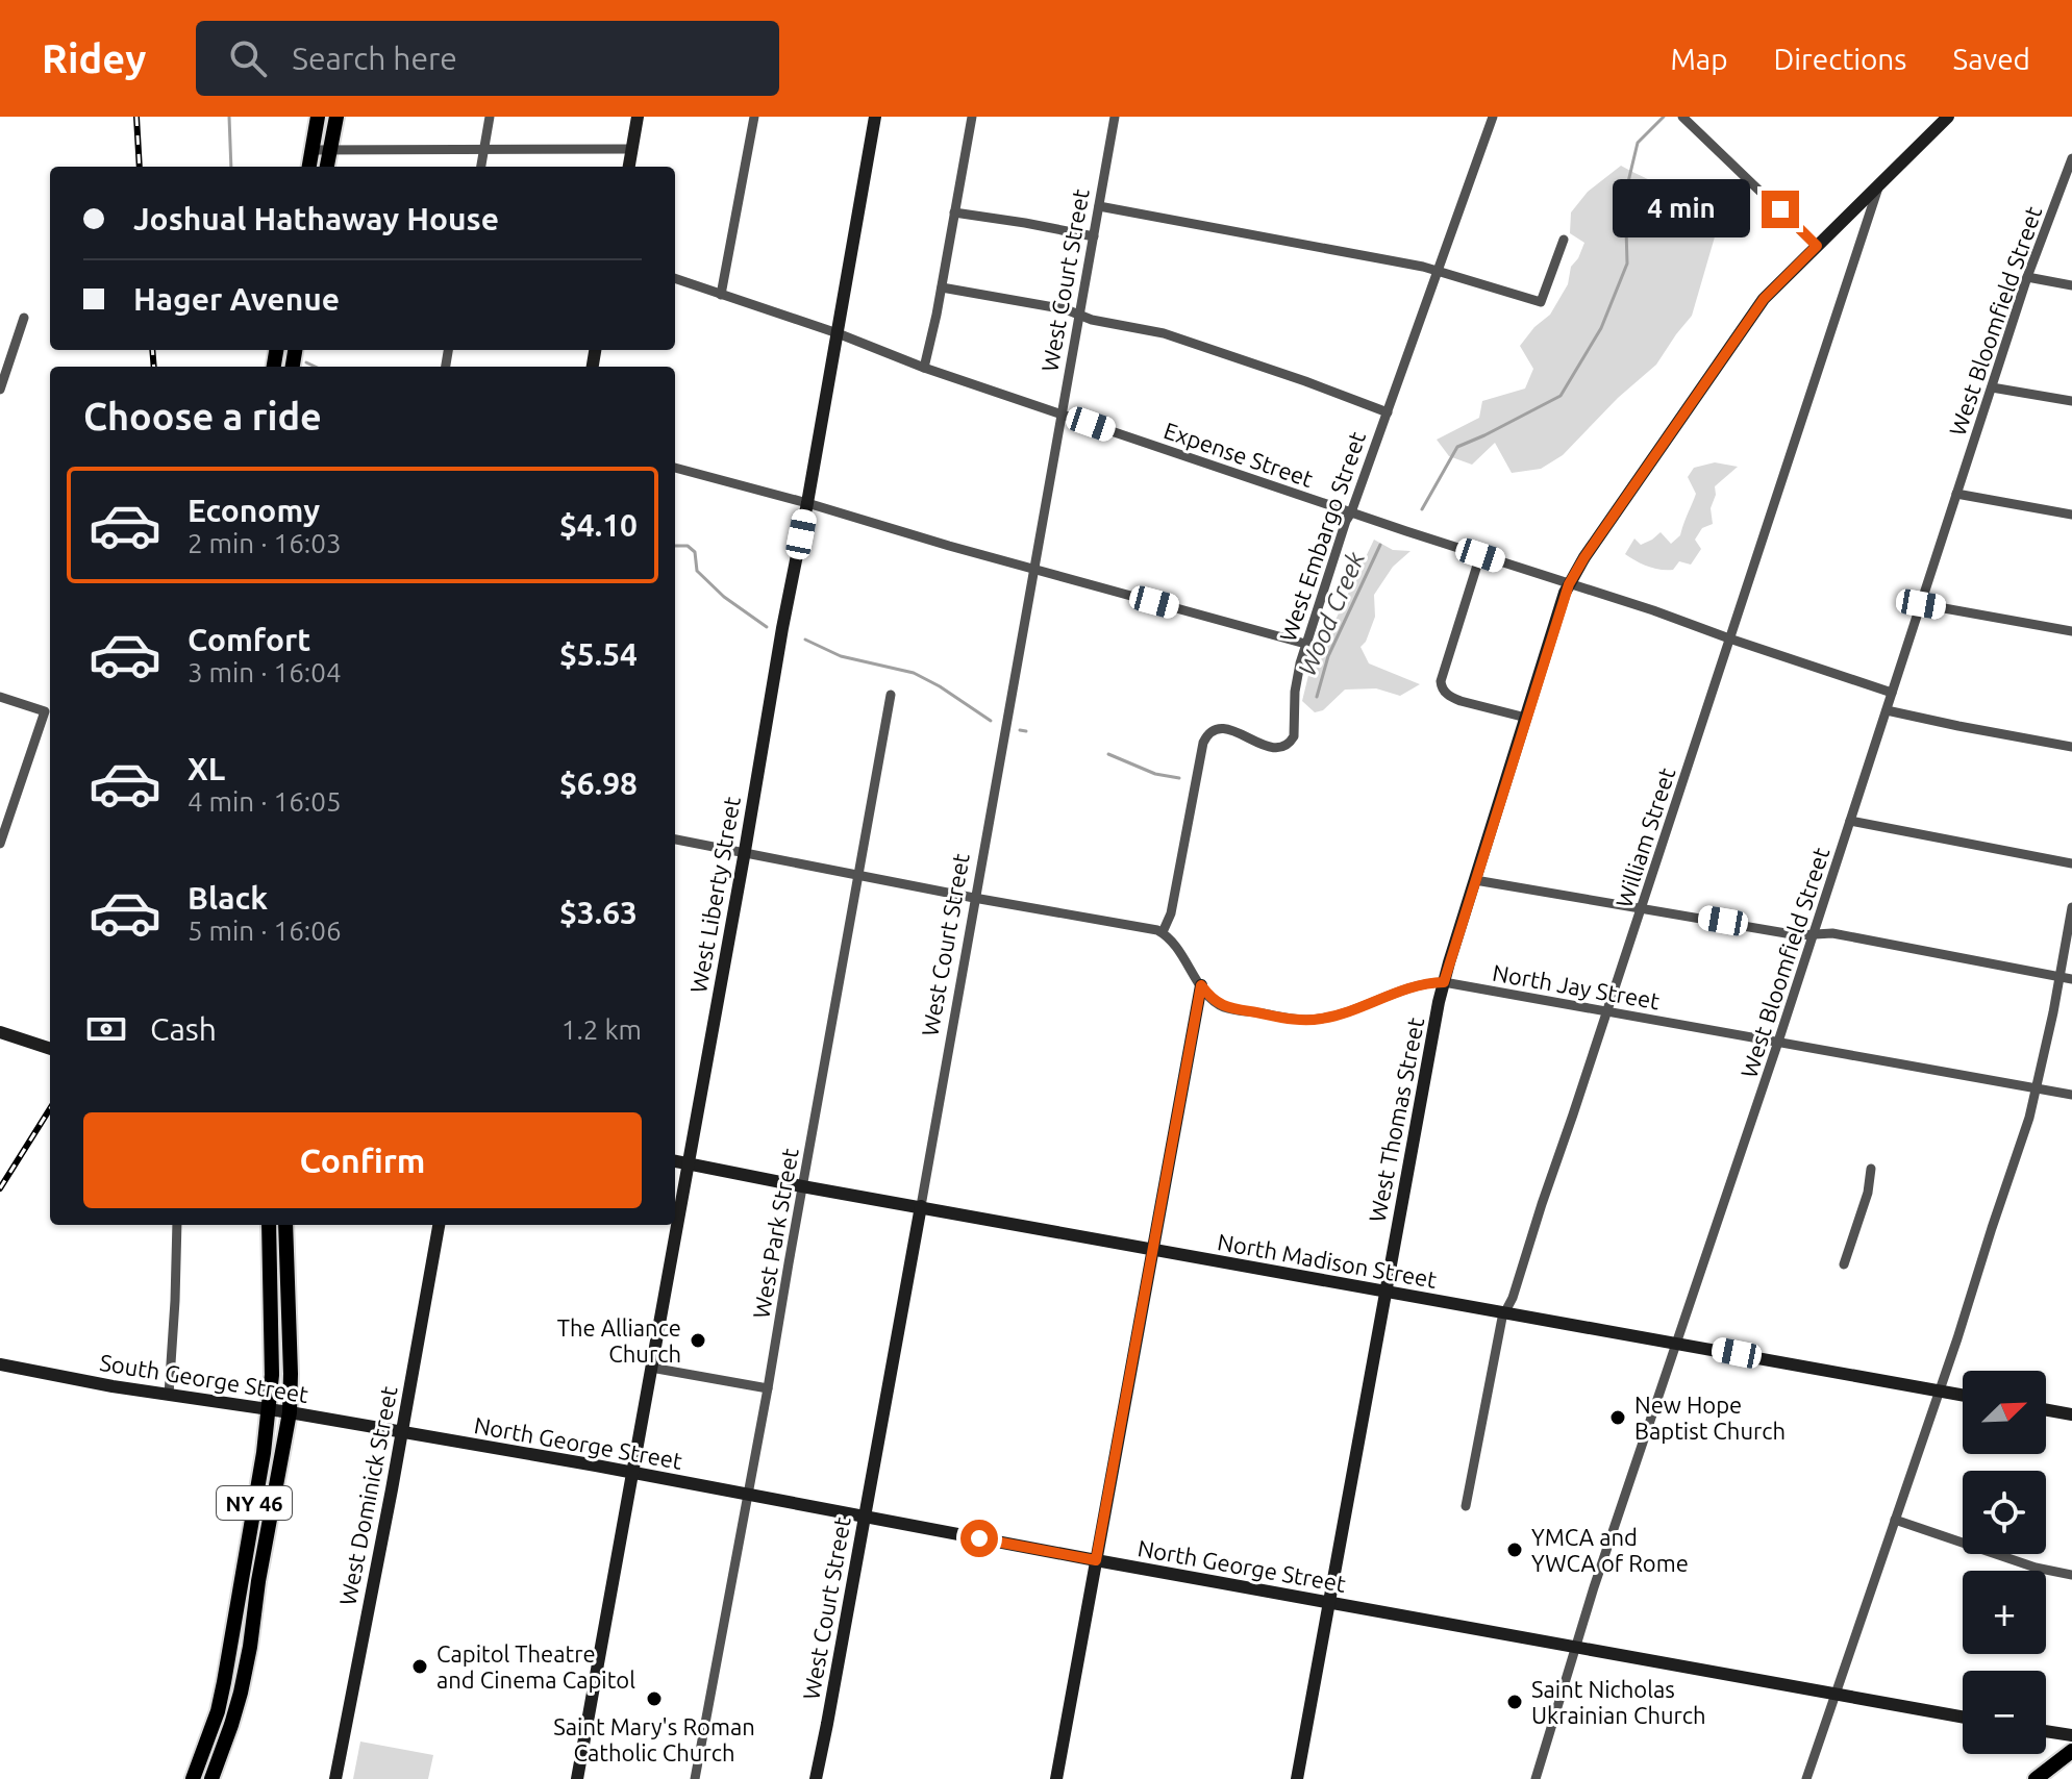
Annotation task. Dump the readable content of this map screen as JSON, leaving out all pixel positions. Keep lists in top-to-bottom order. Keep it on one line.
{"streets":{"main road":["NY 46"],"street":["West Court Street","West Bloomfield Street","Expense Street","West Embargo Street","William Street","West Liberty Street","North Jay Street","West Thomas Street","West Park Street","North Madison Street","South George Street","North George Street","West Dominick Street"]},"crossings":[["West Court Street","Expense Street"],["West Court Street","North Madison Street"],["West Court Street","North George Street"],["West Bloomfield Street","Expense Street"],["West Bloomfield Street","North Jay Street"],["West Bloomfield Street","North Madison Street"],["West Bloomfield Street","North George Street"],["Expense Street","West Embargo Street"],["Expense Street","William Street"],["Expense Street","West Liberty Street"],["Expense Street","West Thomas Street"],["West Embargo Street","North Jay Street"],["William Street","North Jay Street"],["William Street","West Thomas Street"],["William Street","North Madison Street"],["West Liberty Street","North Madison Street"],["West Liberty Street","North George Street"],["North Jay Street","West Thomas Street"],["West Thomas Street","North Madison Street"],["West Thomas Street","North George Street"],["West Park Street","North Madison Street"],["West Park Street","North George Street"],["South George Street","North George Street"],["South George Street","West Dominick Street"],["South George Street","NY 46"],["North George Street","West Dominick Street"]],"water":["Wood Creek"],"places":["The Alliance Church","New Hope Baptist Church","YMCA and YWCA of Rome","Capitol Theatre and Cinema Capitol","Saint Mary's Roman Catholic Church","Saint Nicholas Ukrainian Church"],"north":"top right","page":{"header":"Ridey","search":"Search here","nav":["Map","Directions","Saved"],"banner":["Joshual Hathaway House","Hager Avenue"],"bubble":"4 min","heading":"Choose a ride","list":[{"name":"Economy","note":"2 min · 16:03","value":"$4.10"},{"name":"Comfort","note":"3 min · 16:04","value":"$5.54"},{"name":"XL","note":"4 min · 16:05","value":"$6.98"},{"name":"Black","note":"5 min · 16:06","value":"$3.63"}],"pay":["Cash","1.2 km"],"buttons":"Confirm","map_buttons":["+","−"]}}
